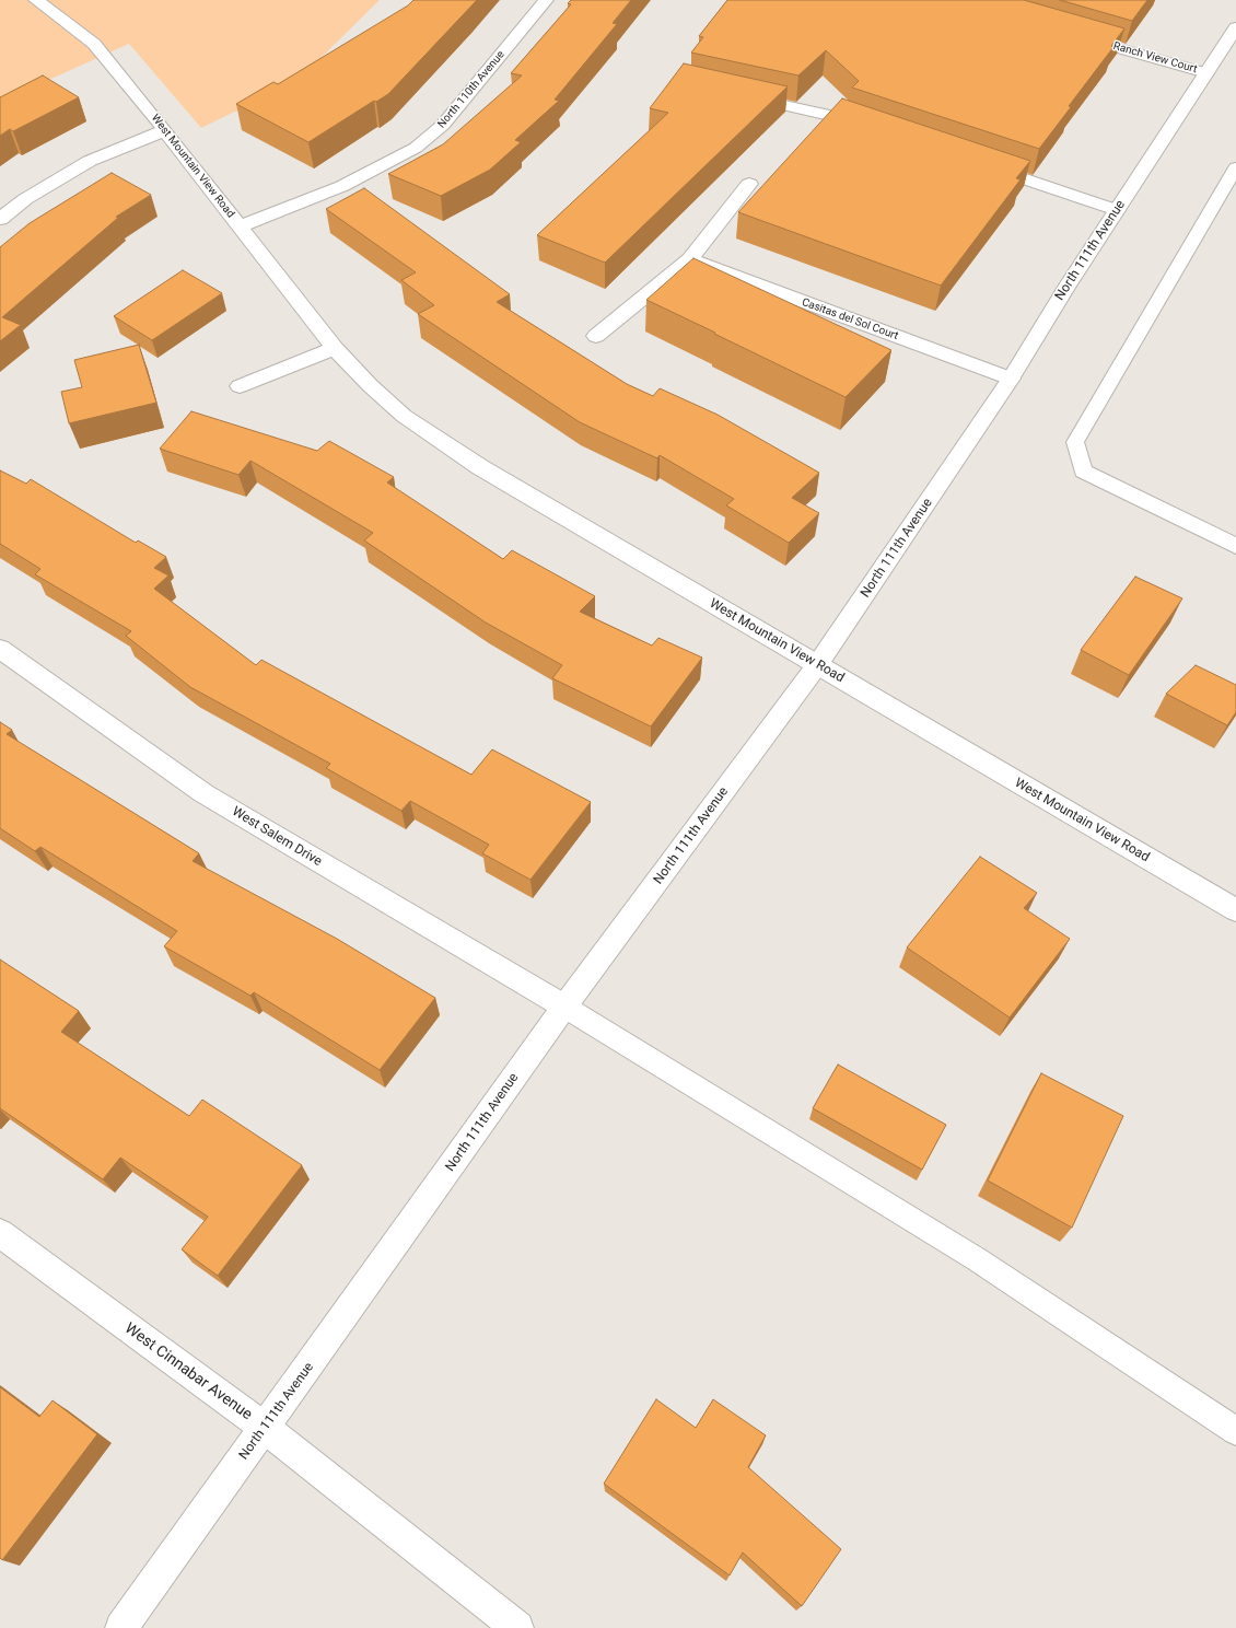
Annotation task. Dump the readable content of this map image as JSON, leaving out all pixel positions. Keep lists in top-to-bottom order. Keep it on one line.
{"streets":{"street":["Ranch View Court","North 110th Avenue","West Mountain View Road","North 111th Avenue","Casitas del Sol Court","West Salem Drive","West Cinnabar Avenue"]},"crossings":[["Ranch View Court","North 111th Avenue"],["North 110th Avenue","West Mountain View Road"],["West Mountain View Road","North 111th Avenue"],["North 111th Avenue","Casitas del Sol Court"],["North 111th Avenue","West Salem Drive"],["North 111th Avenue","West Cinnabar Avenue"]]}
